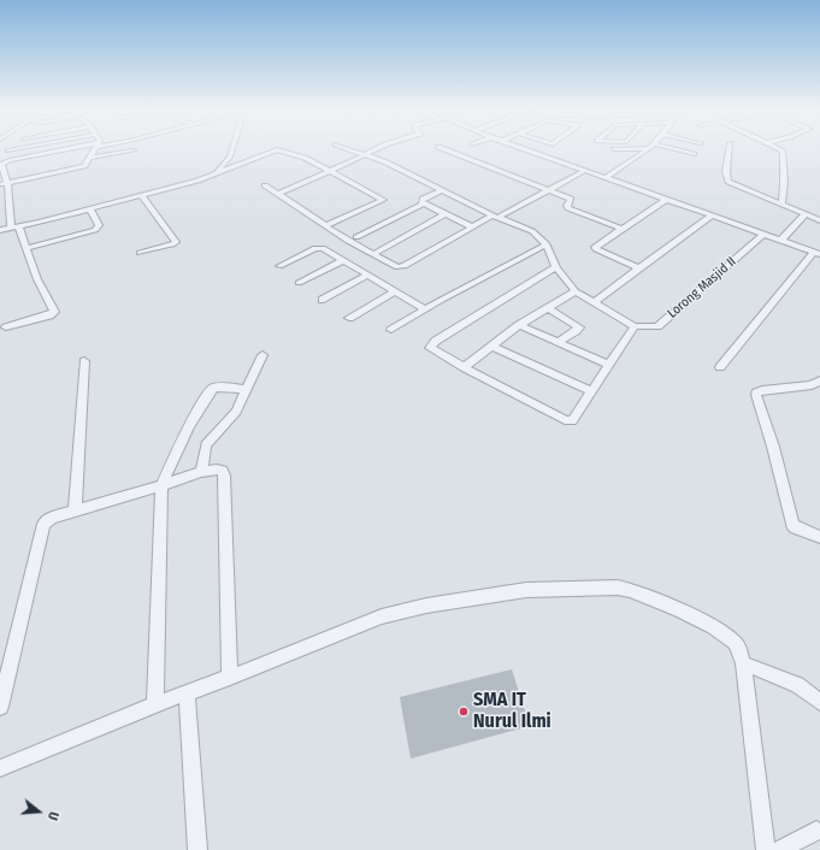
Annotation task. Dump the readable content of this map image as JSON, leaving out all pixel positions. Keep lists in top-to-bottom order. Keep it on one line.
{"streets":{"street":["Lorong Masjid II"]},"places":["SMA IT Nurul Ilmi"],"north":"right"}
